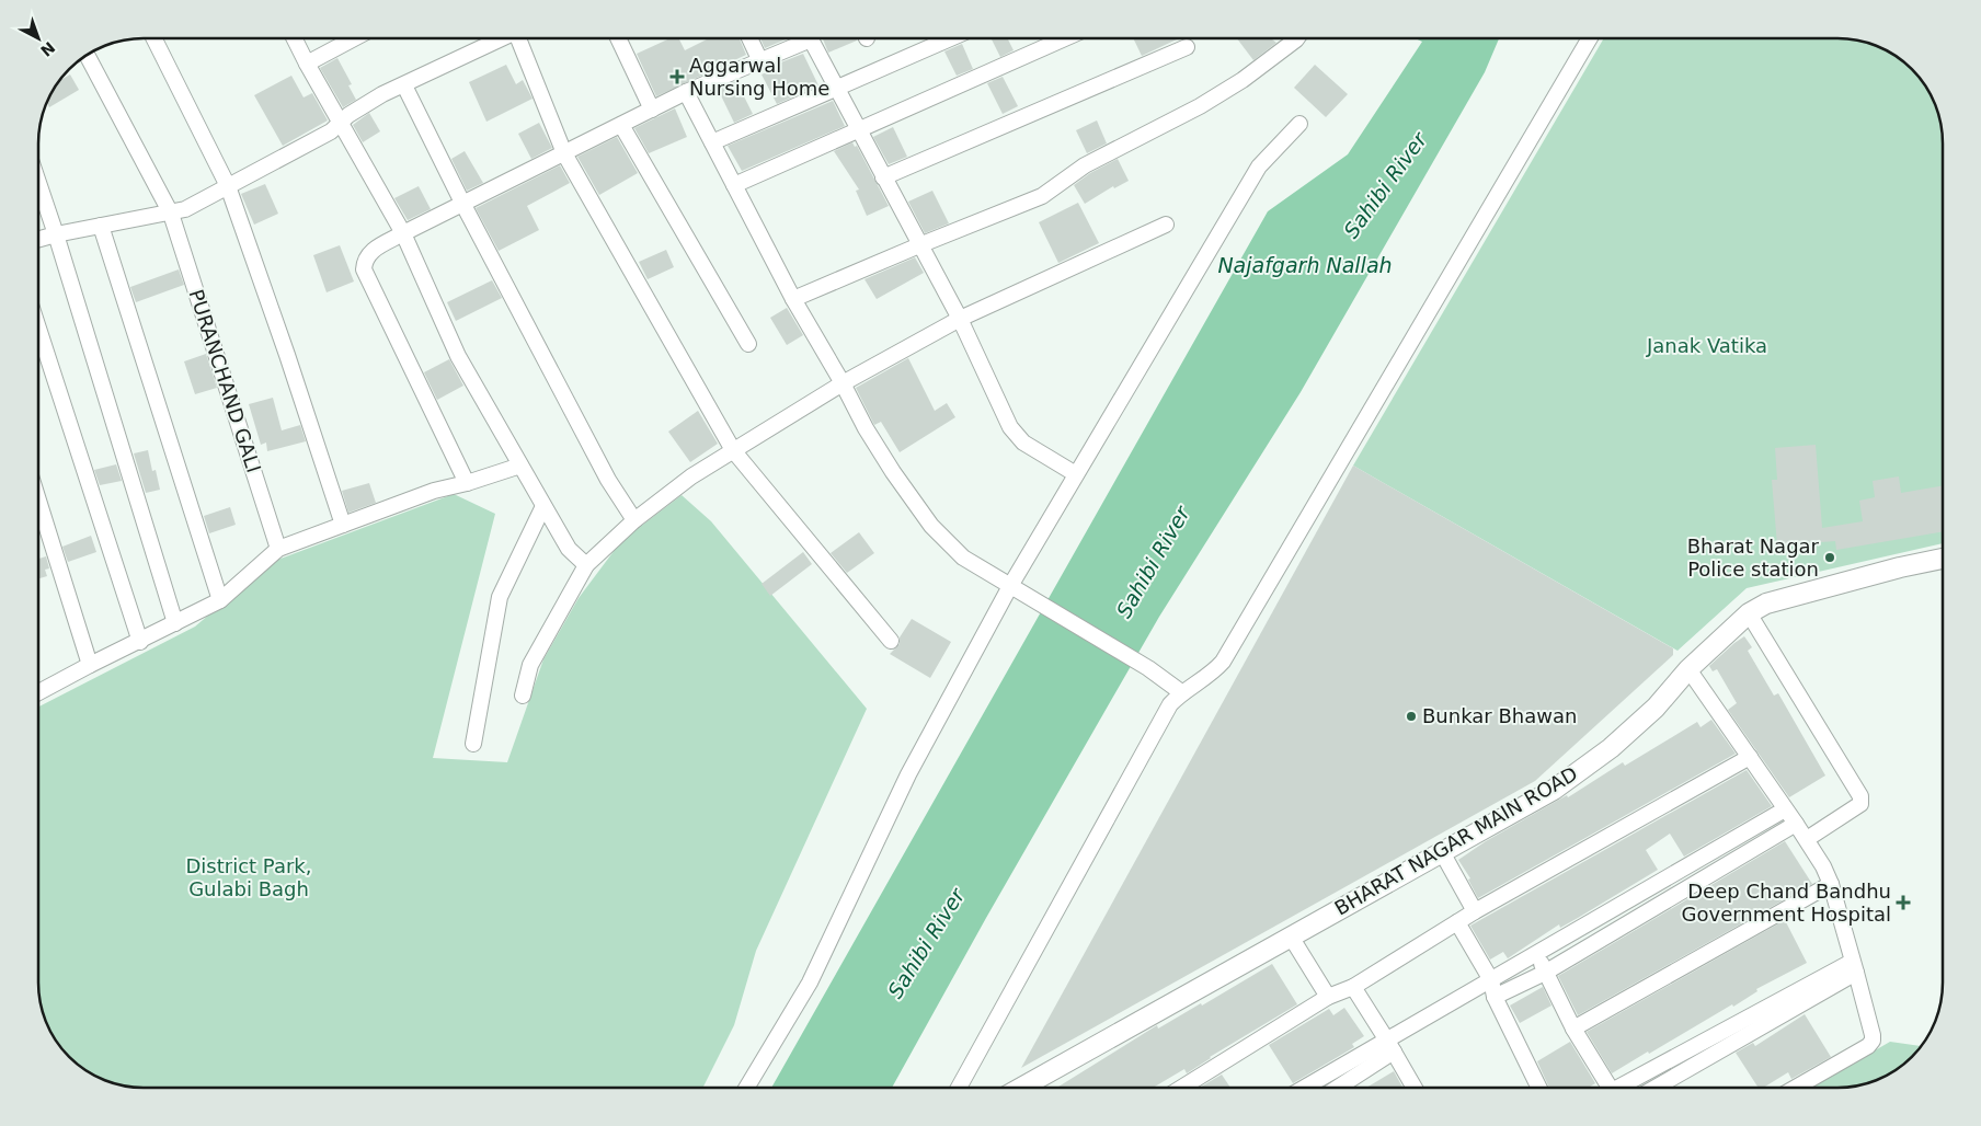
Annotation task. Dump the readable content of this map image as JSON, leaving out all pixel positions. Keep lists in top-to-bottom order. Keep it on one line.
{"streets":{"street":["PURANCHAND GALI","BHARAT NAGAR MAIN ROAD"]},"water":["Sahibi River","Najafgarh Nallah"],"parks":["Janak Vatika","District Park, Gulabi Bagh"],"places":{"health":["Aggarwal Nursing Home","Deep Chand Bandhu Government Hospital"],"other":["Bharat Nagar Police station","Bunkar Bhawan"]},"north":"bottom right"}
